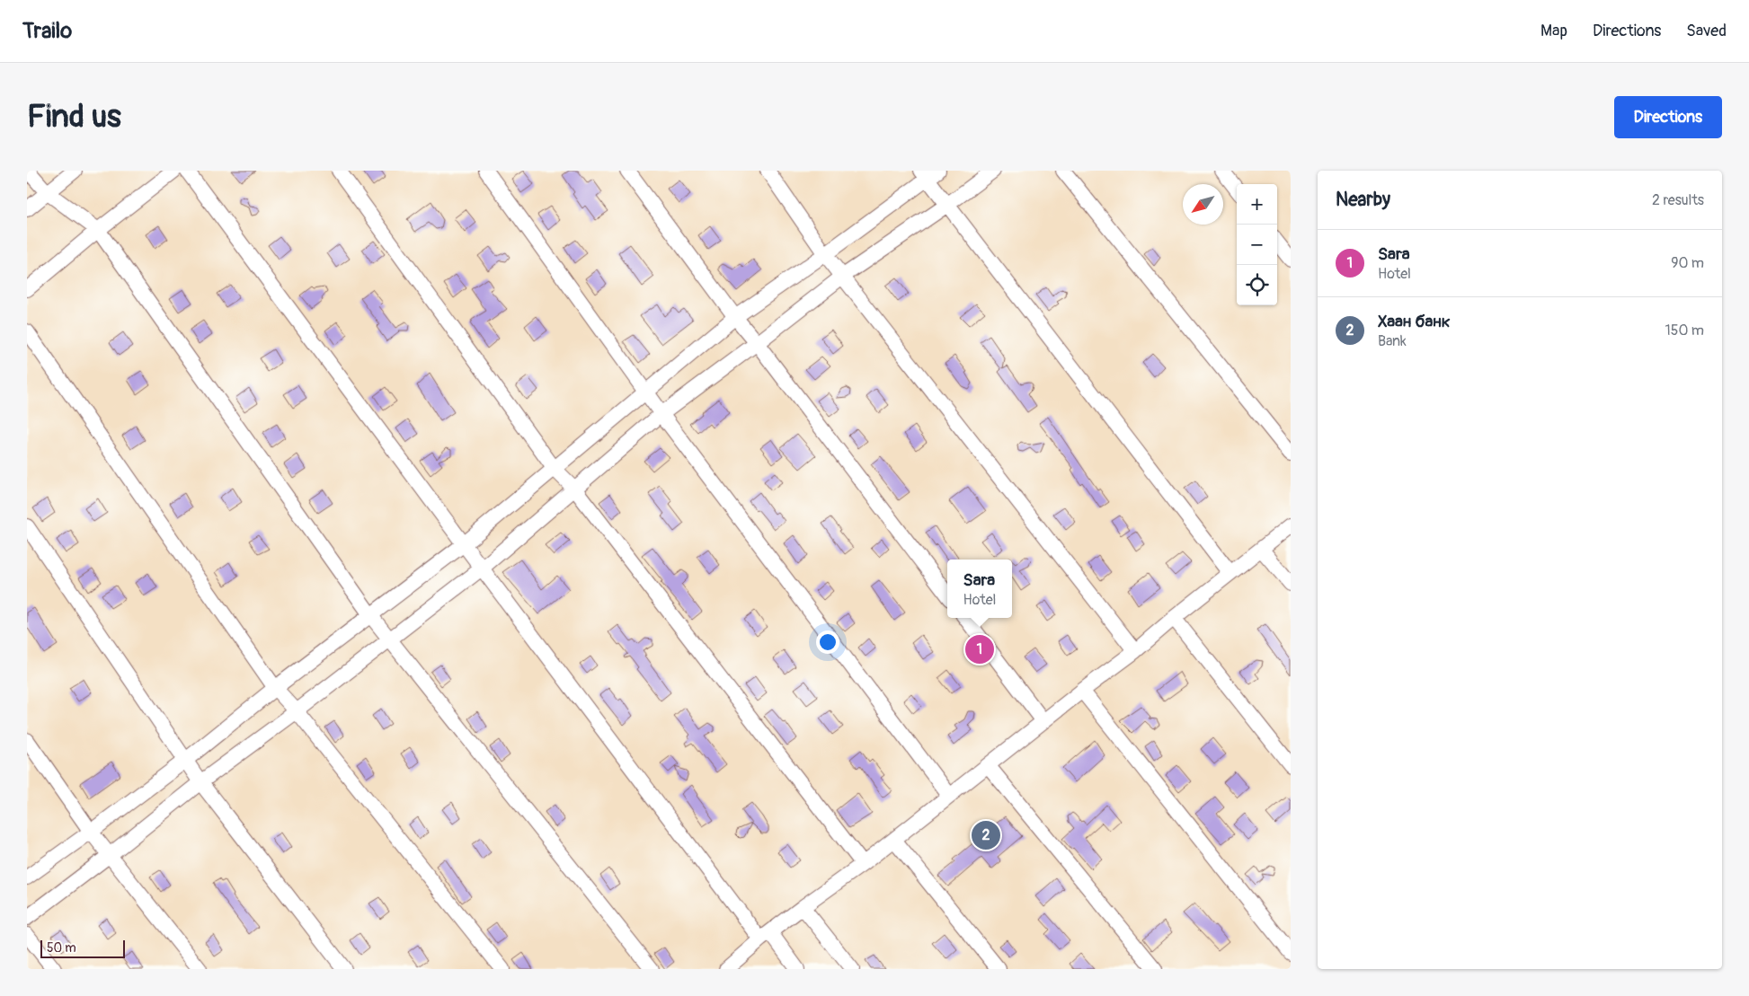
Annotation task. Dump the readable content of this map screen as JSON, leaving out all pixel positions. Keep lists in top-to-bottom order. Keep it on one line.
{"scale_bar":"50 m","north":"bottom left","page":{"header":"Trailo","nav":["Map","Directions","Saved"],"buttons":"Directions","title":"Find us","heading":["Nearby","2 results"],"map_buttons":["+","−"],"list":[{"mark":"1","name":"Sara","note":"Hotel","value":"90 m"},{"mark":"2","name":"Хаан банк","note":"Bank","value":"150 m"}],"popup":["Sara","Hotel"],"pins":["1","2"],"scale":"50 m"}}
